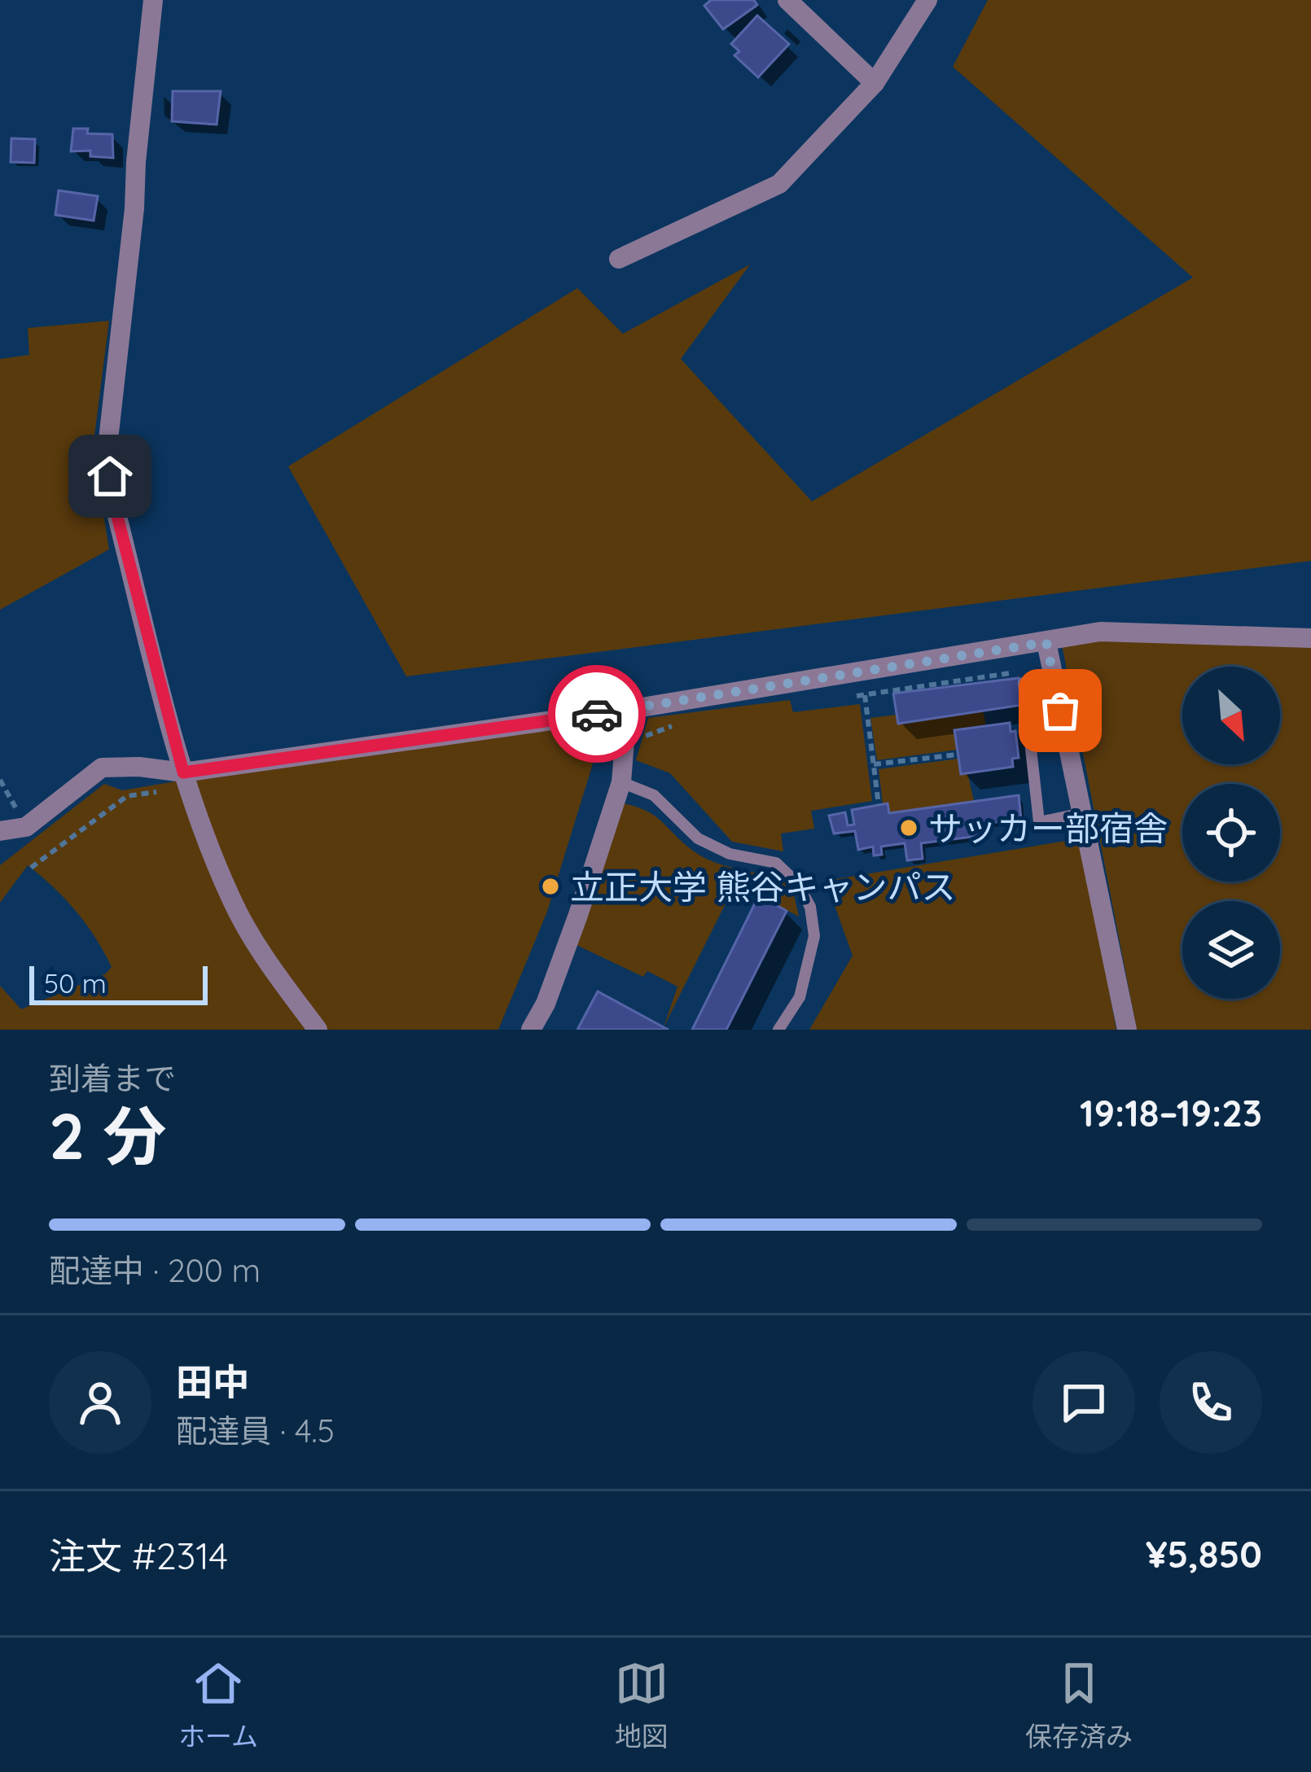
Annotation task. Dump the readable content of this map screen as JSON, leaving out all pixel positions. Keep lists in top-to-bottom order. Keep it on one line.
{"places":["サッカー部宿舎","立正大学 熊谷キャンパス"],"scale_bar":"50 m","north":"bottom right","page":{"scale":"50 m","heading":["2 分","到着まで","19:18–19:23"],"panel":["田中","配達員 · 4.5","注文 #2314","¥5,850"],"bar":"配達中 · 200 m","tabs":["ホーム","地図","保存済み"]}}
